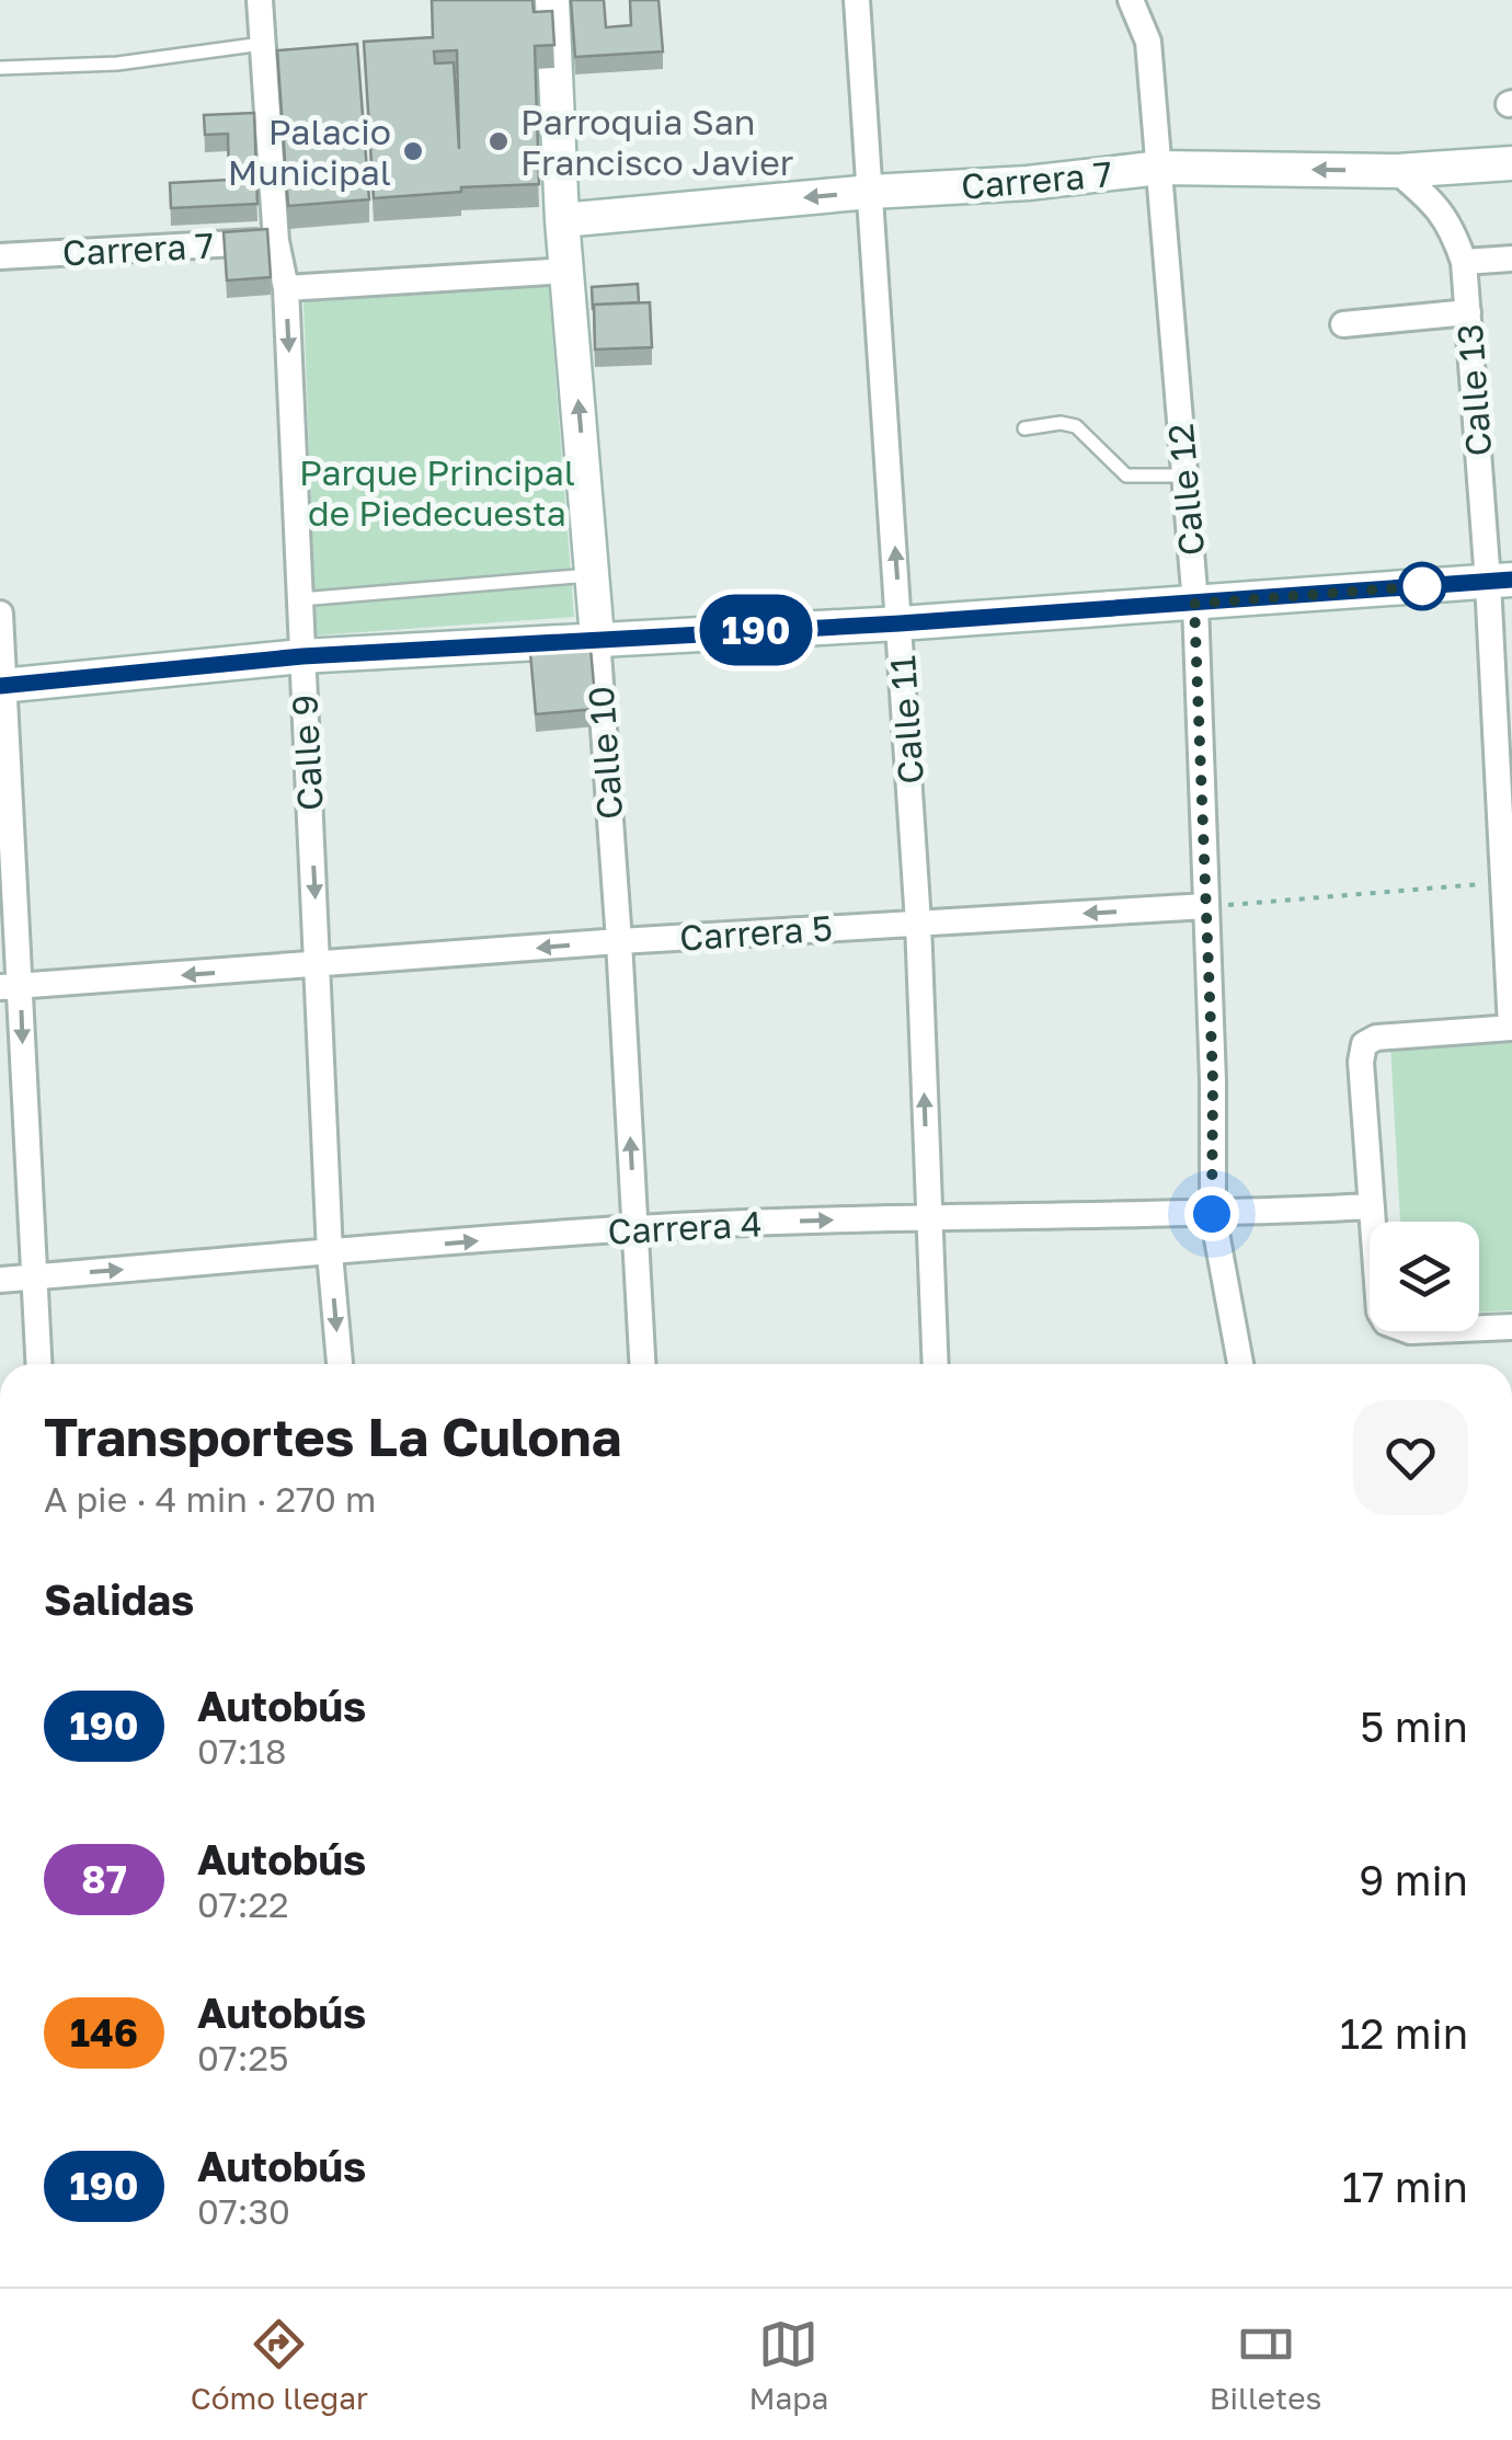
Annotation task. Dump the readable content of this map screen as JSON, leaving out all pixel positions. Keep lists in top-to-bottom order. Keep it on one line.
{"streets":{"street":["Carrera 7","Calle 13","Calle 12","Calle 11","Calle 9","Calle 10","Carrera 5","Carrera 4"]},"crossings":[["Carrera 7","Calle 13"],["Carrera 7","Calle 12"],["Carrera 7","Calle 11"],["Carrera 7","Calle 9"],["Carrera 7","Calle 10"],["Calle 12","Carrera 5"],["Calle 12","Carrera 4"],["Calle 11","Carrera 5"],["Calle 11","Carrera 4"],["Calle 9","Carrera 5"],["Calle 9","Carrera 4"],["Calle 10","Carrera 5"],["Calle 10","Carrera 4"]],"one_way":["Carrera 7","Calle 11","Calle 9","Calle 10","Carrera 5","Carrera 4"],"parks":["Parque Principal de Piedecuesta"],"places":["Parroquia San Francisco Javier","Palacio Municipal"],"lines":["bus line 190"],"page":{"on_map":"190","heading":[["Transportes La Culona","A pie · 4 min · 270 m"],"Salidas"],"list":[{"mark":"190","name":"Autobús","note":"07:18","value":"5 min"},{"mark":"87","name":"Autobús","note":"07:22","value":"9 min"},{"mark":"146","name":"Autobús","note":"07:25","value":"12 min"},{"mark":"190","name":"Autobús","note":"07:30","value":"17 min"}],"tabs":["Cómo llegar","Mapa","Billetes"]}}
